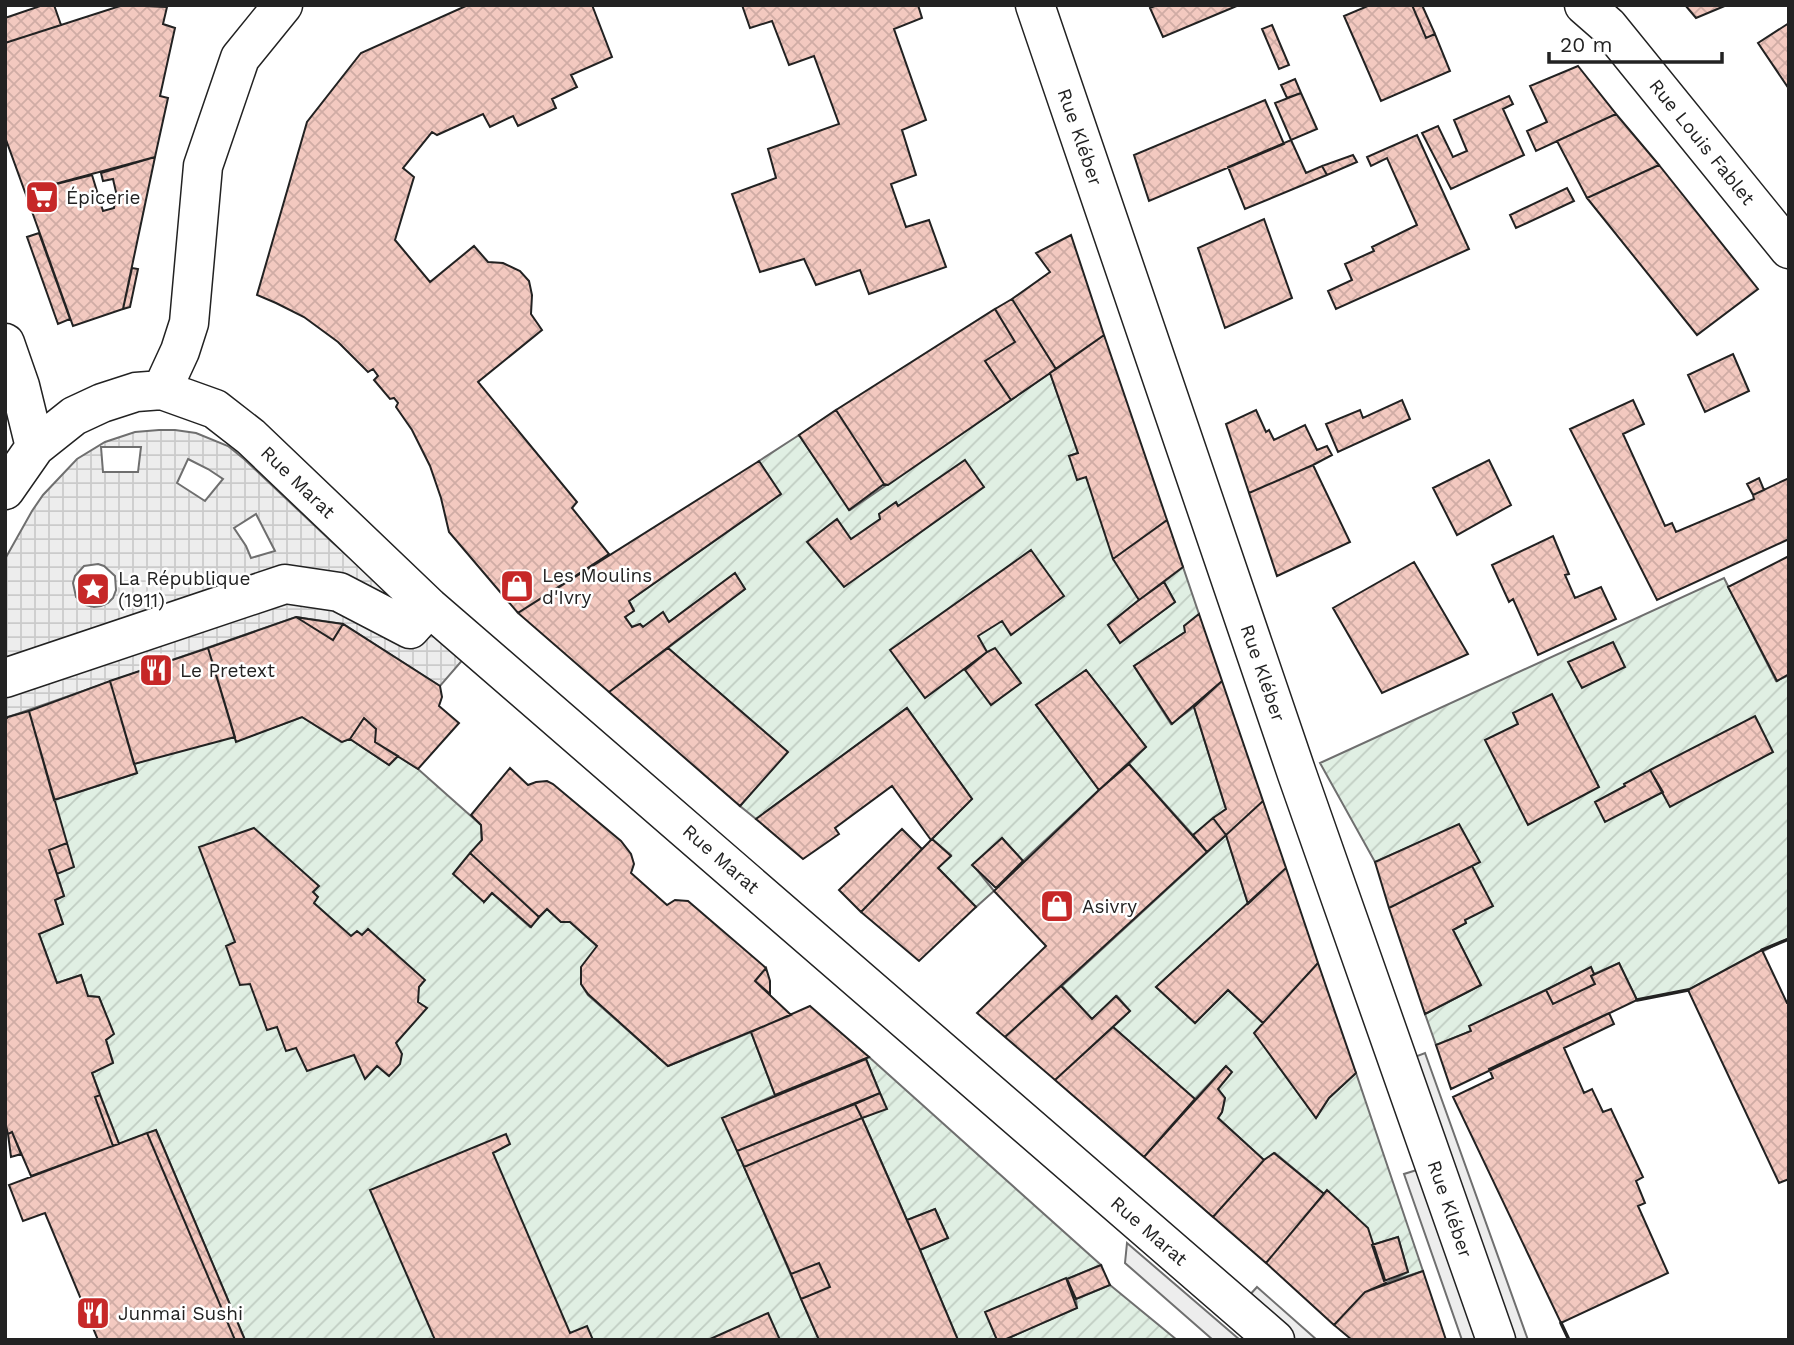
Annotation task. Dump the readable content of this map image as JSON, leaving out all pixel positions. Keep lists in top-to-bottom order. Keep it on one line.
{"streets":{"street":["Rue Kléber","Rue Louis Fablet","Rue Marat"]},"places":{"supermarket":["Épicerie"],"shop":["Les Moulins d'Ivry","Asivry"],"place":["La République (1911)"],"restaurant":["Le Pretext","Junmai Sushi"]},"scale_bar":"20 m"}
